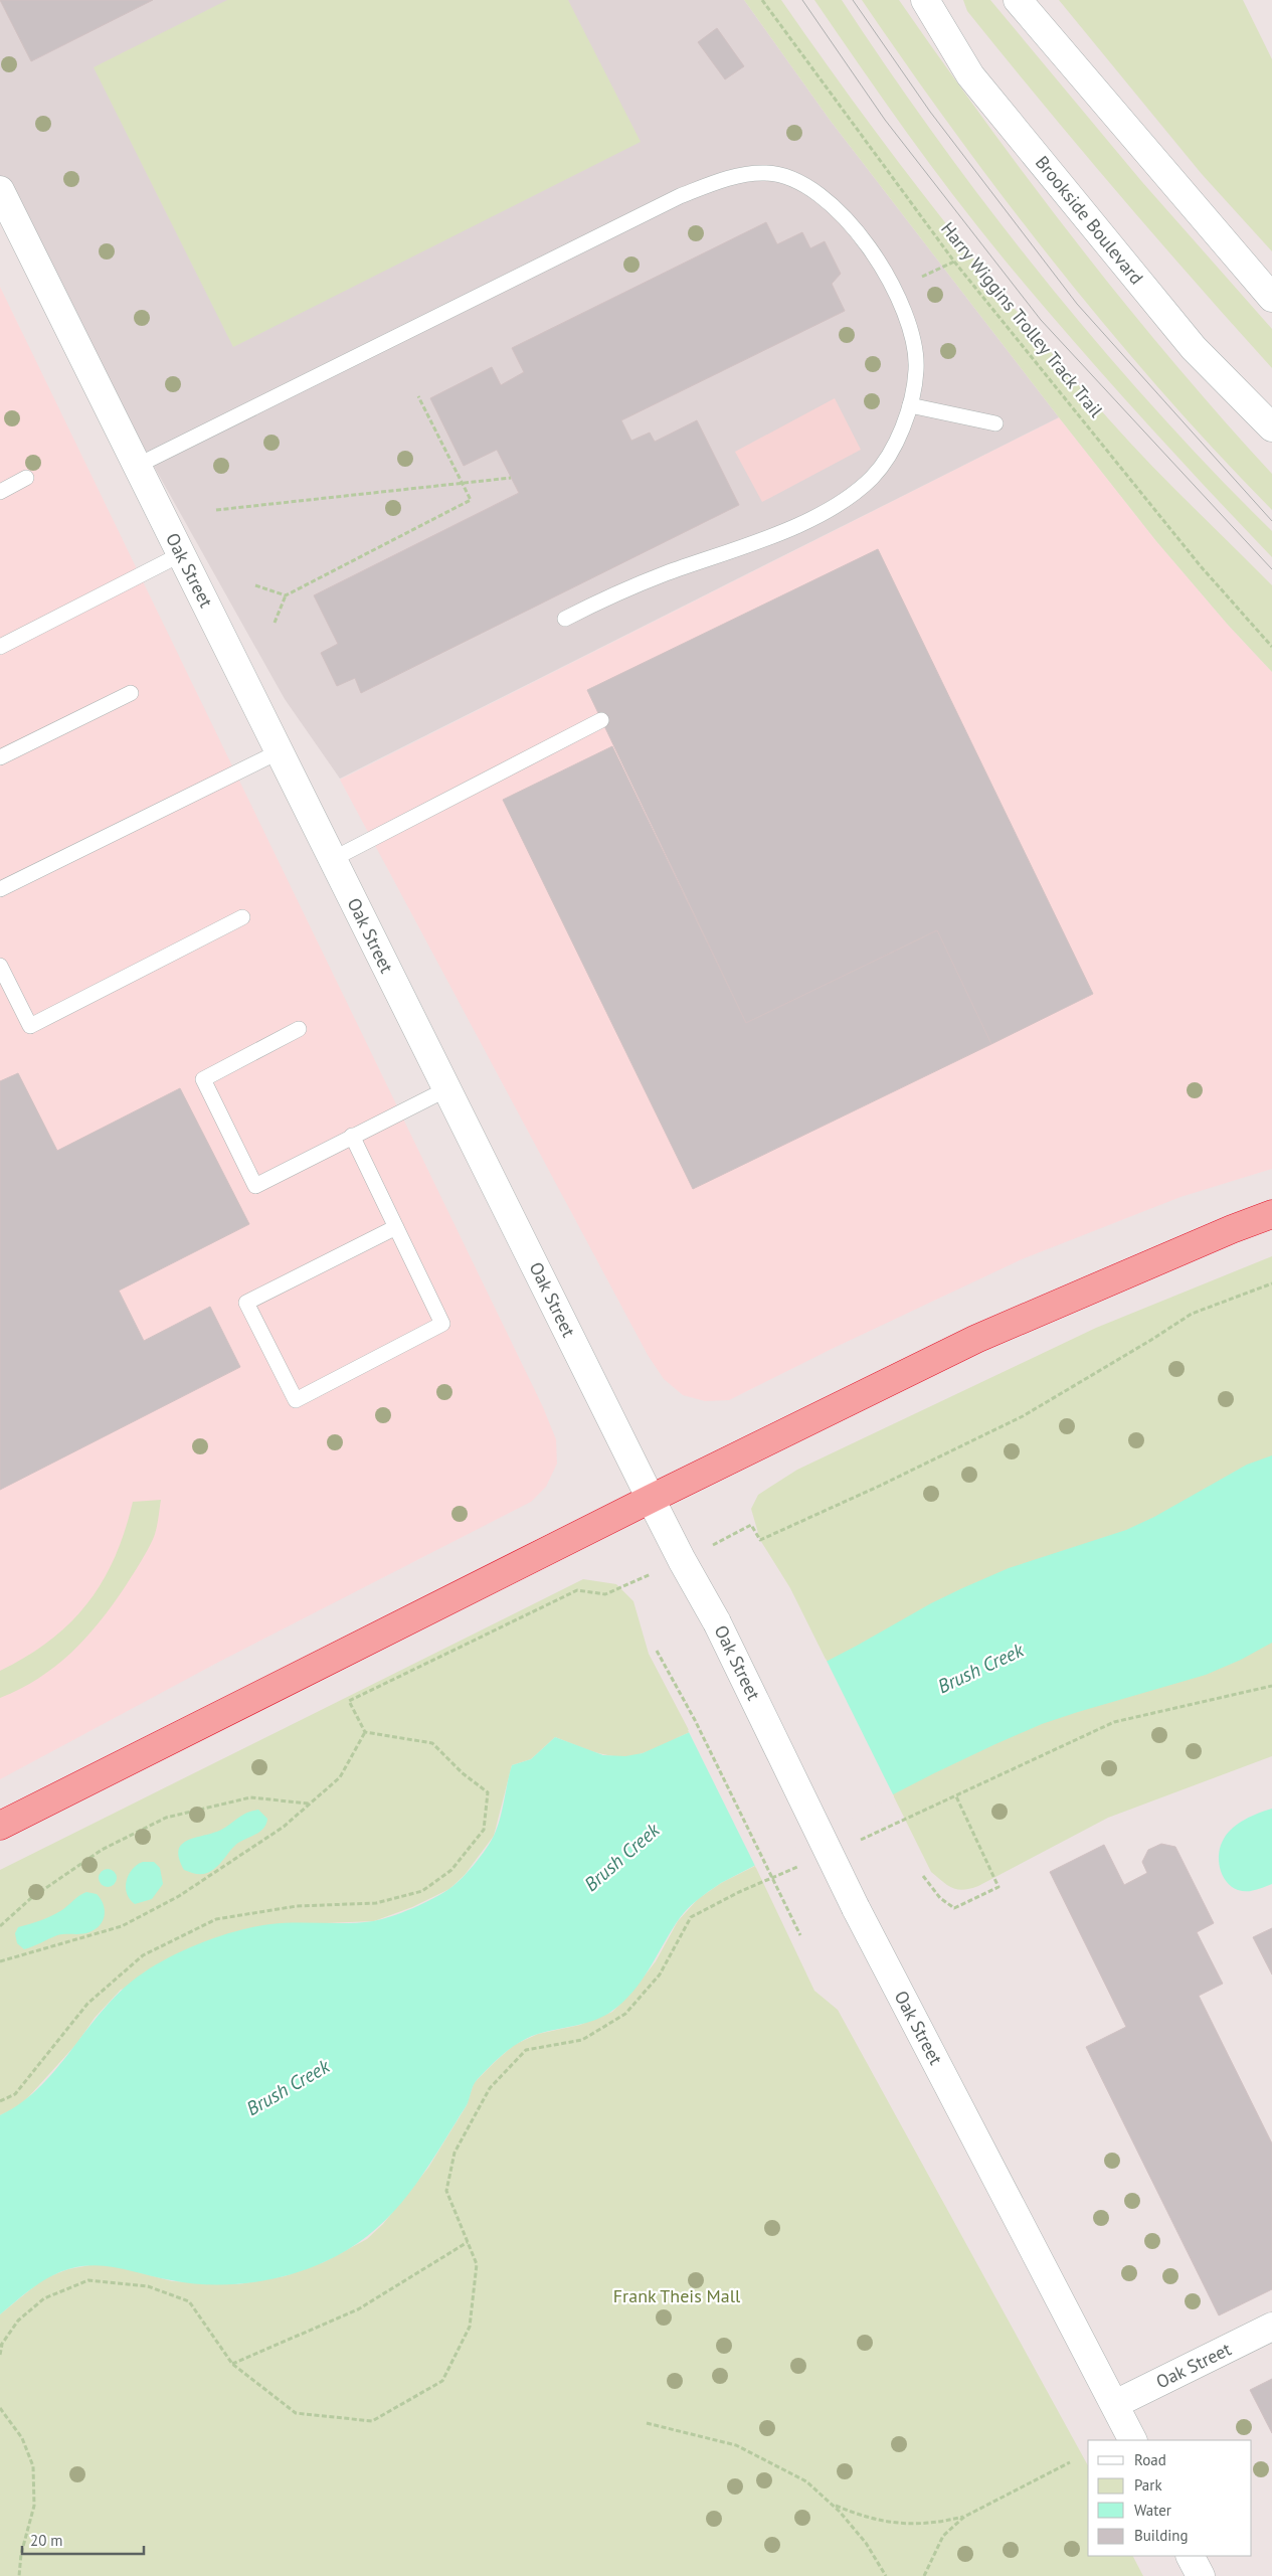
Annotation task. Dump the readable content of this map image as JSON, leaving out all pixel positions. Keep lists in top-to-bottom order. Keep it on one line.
{"streets":{"street":["Brookside Boulevard","Oak Street"],"path":["Harry Wiggins Trolley Track Trail"]},"water":["Brush Creek"],"parks":["Frank Theis Mall"],"legend":["Road","Park","Water","Building"],"scale_bar":"20 m"}
